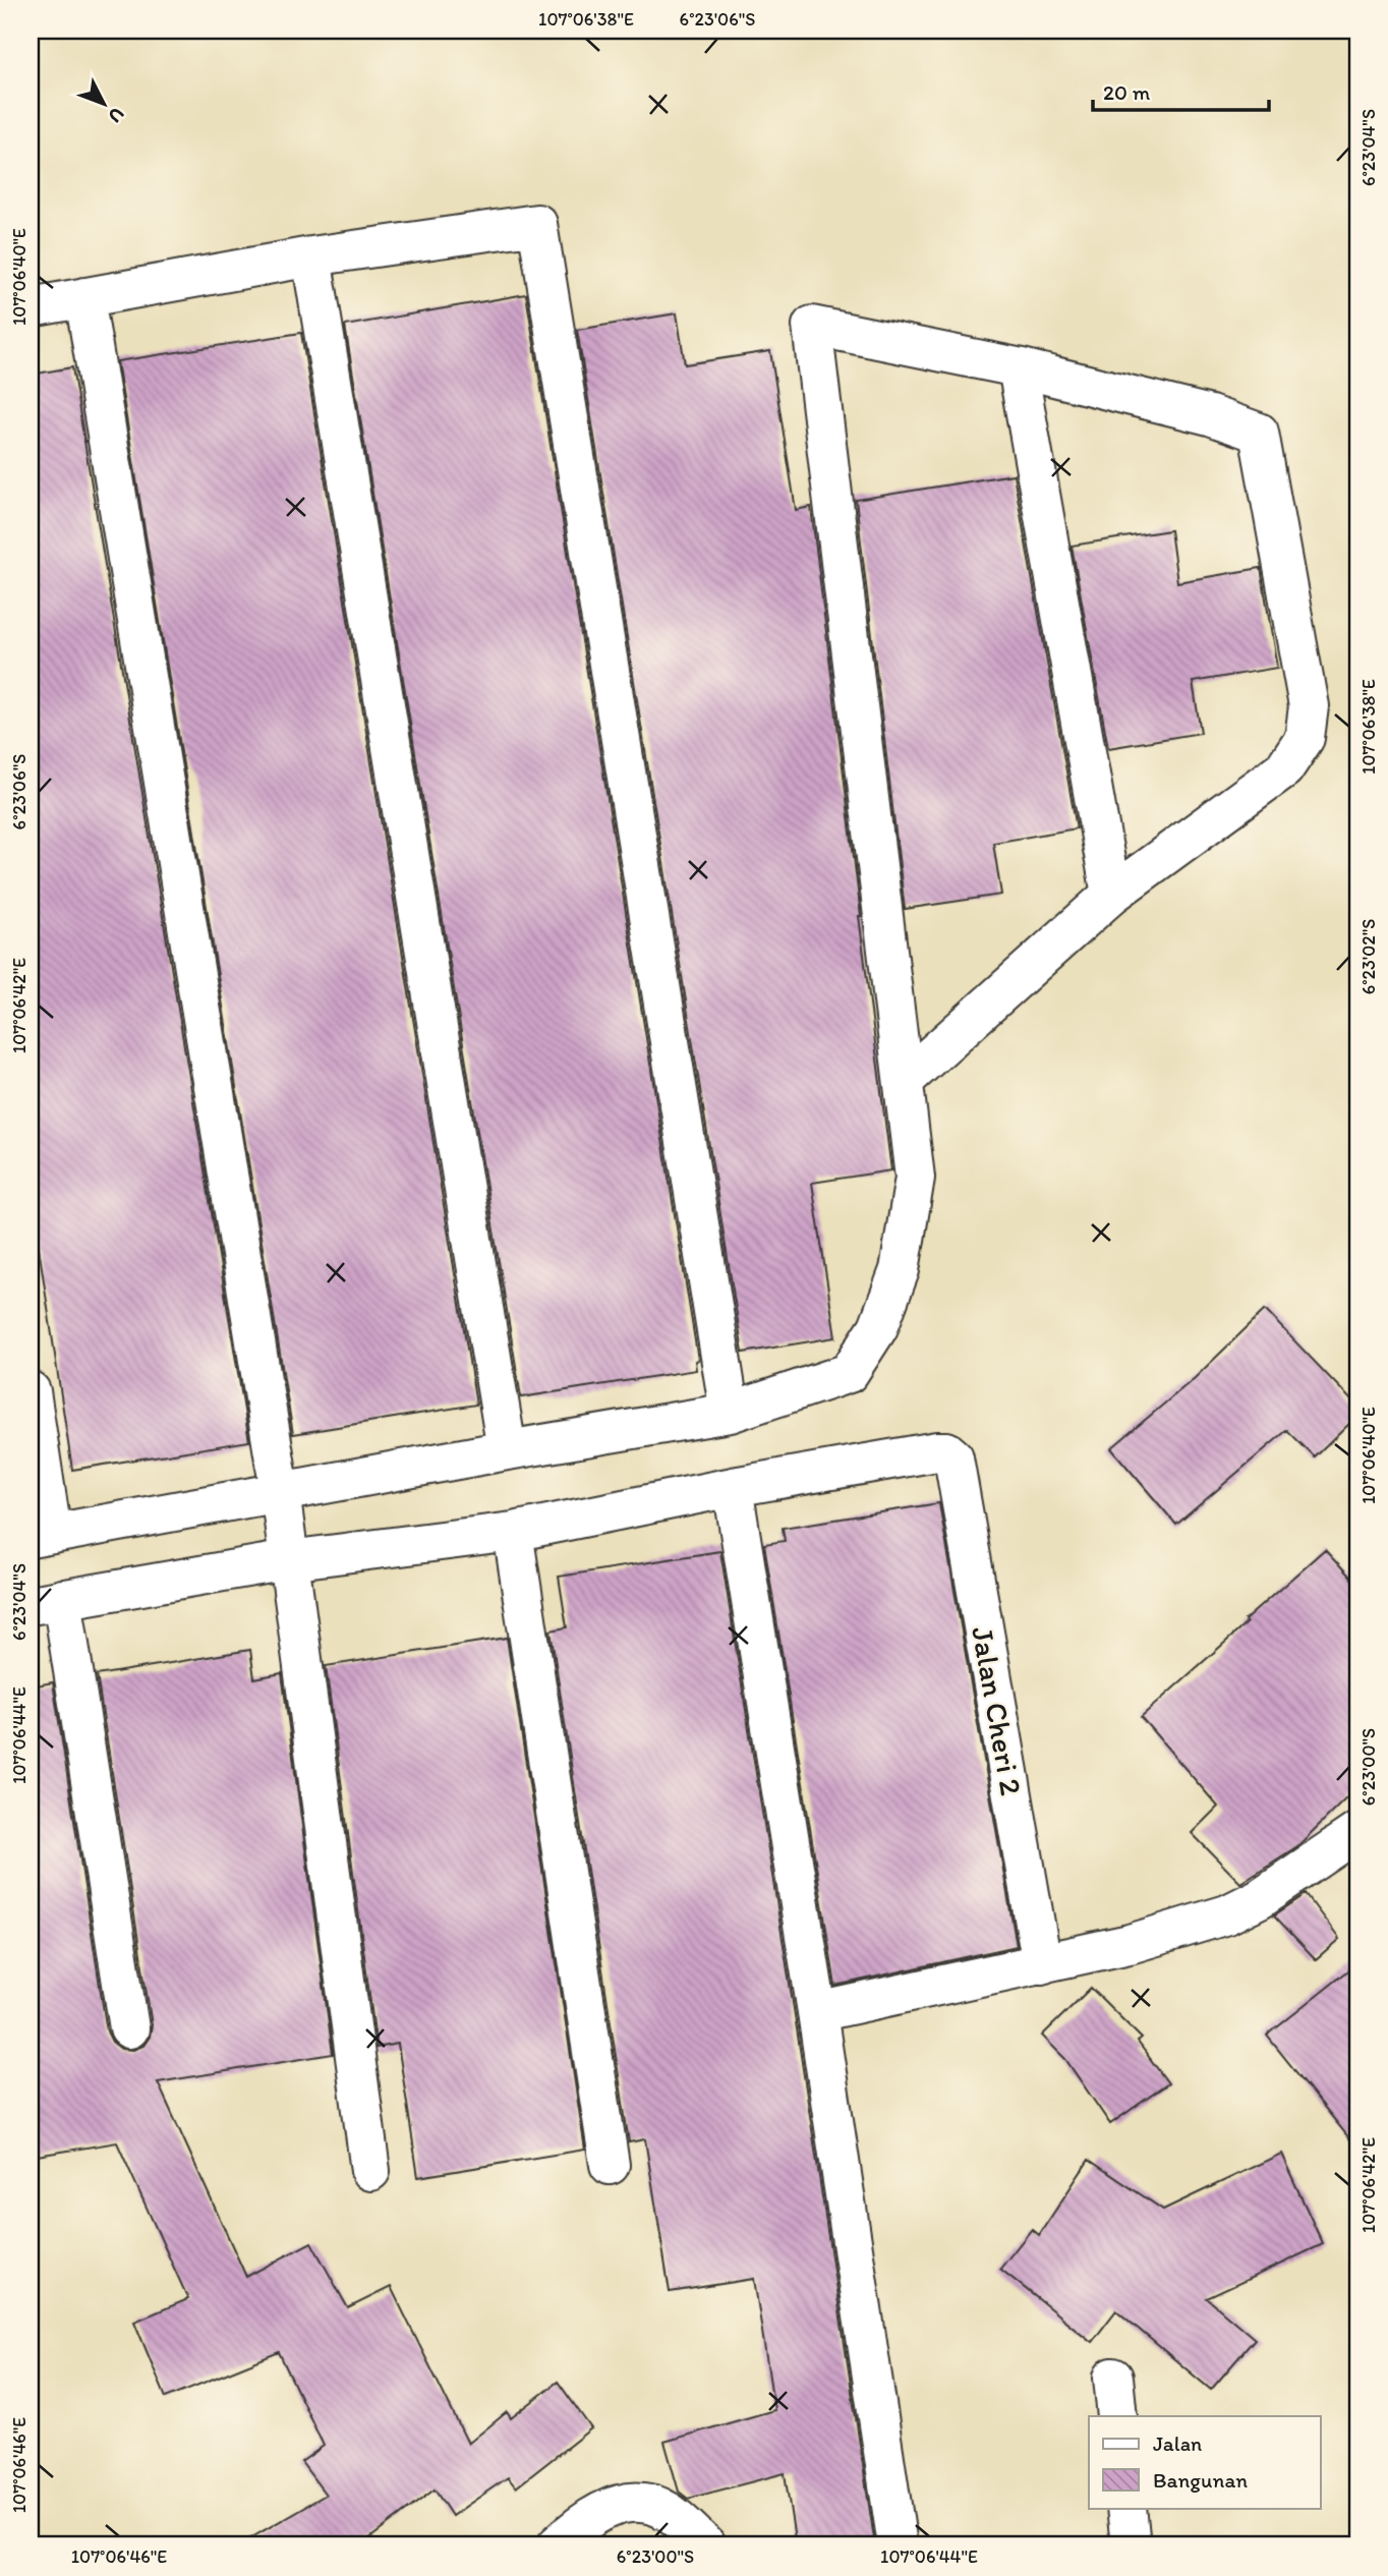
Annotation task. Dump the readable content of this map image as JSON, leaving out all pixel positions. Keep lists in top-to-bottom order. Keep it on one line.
{"streets":{"street":["Jalan Cheri 2"]},"legend":["Jalan","Bangunan"],"scale_bar":"20 m","north":"bottom right","coordinates":["107°06'38\"E","6°23'06\"S","6°23'04\"S","107°06'40\"E","6°23'02\"S","107°06'42\"E","107°06'44\"E","6°23'00\"S","107°06'46\"E"]}
